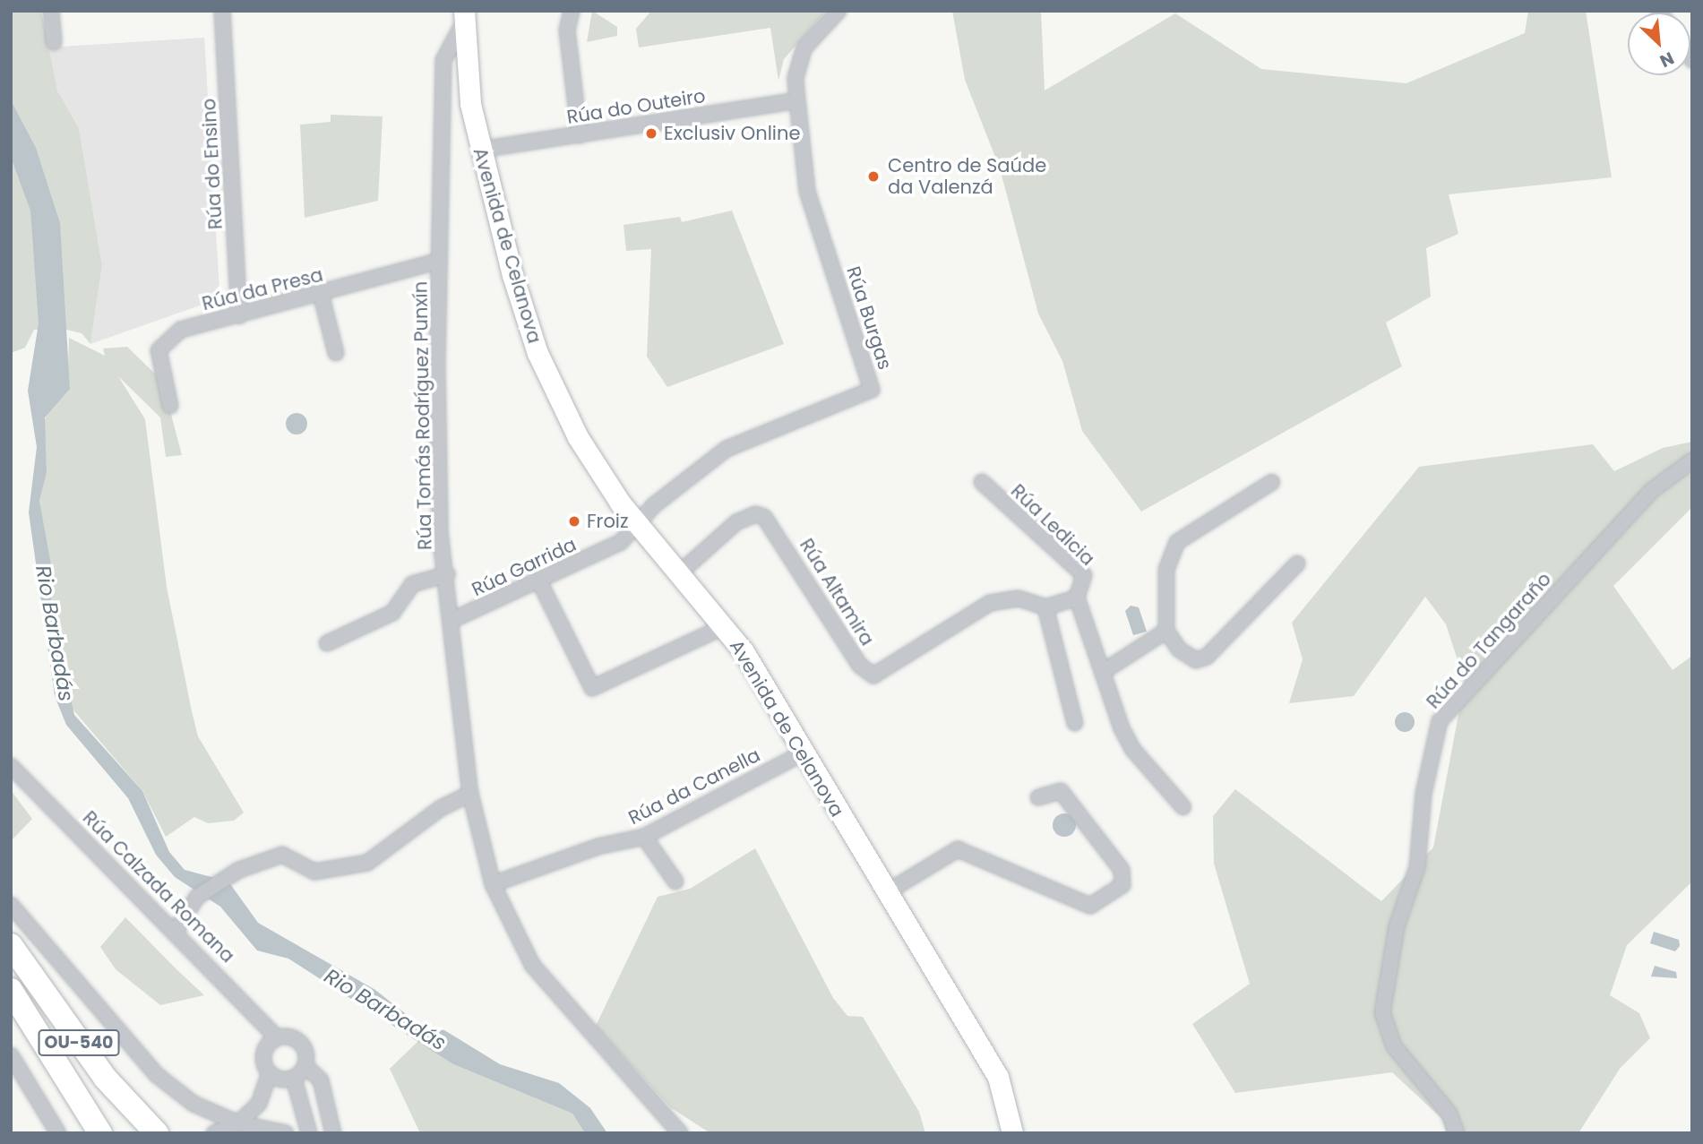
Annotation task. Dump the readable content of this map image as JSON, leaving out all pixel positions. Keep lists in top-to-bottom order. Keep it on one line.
{"streets":{"main road":["OU-540"],"street":["Rúa do Outeiro","Rúa do Ensino","Avenida de Celanova","Rúa da Presa","Rúa Burgas","Rúa Tomás Rodríguez Punxín","Rúa Ledicia","Rúa Garrida","Rúa Altamira","Rúa do Tangaraño","Rúa da Canella","Rúa Calzada Romana"]},"crossings":[["Rúa do Outeiro","Avenida de Celanova"],["Rúa do Outeiro","Rúa Burgas"],["Rúa do Ensino","Rúa da Presa"],["Avenida de Celanova","Rúa Burgas"],["Avenida de Celanova","Rúa Tomás Rodríguez Punxín"],["Avenida de Celanova","Rúa Garrida"],["Avenida de Celanova","Rúa Altamira"],["Avenida de Celanova","Rúa da Canella"],["Rúa da Presa","Rúa Tomás Rodríguez Punxín"],["Rúa Burgas","Rúa Garrida"],["Rúa Tomás Rodríguez Punxín","Rúa Garrida"],["Rúa Tomás Rodríguez Punxín","Rúa da Canella"]],"water":["Rio Barbadás"],"places":["Exclusiv Online","Centro de Saúde da Valenzá","Froiz"],"north":"bottom right"}
